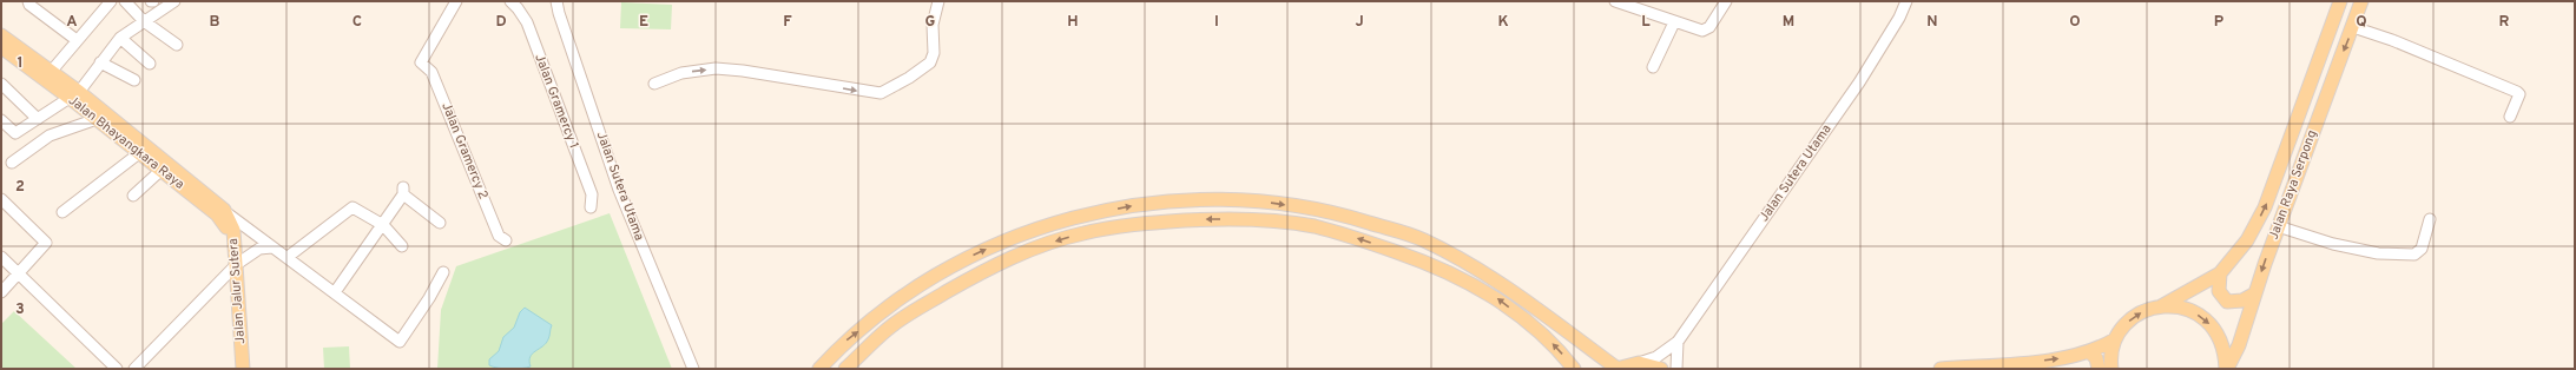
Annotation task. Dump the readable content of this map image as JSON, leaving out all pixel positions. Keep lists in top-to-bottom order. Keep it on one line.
{"streets":{"main road":["Jalan Bhayangkara Raya","Jalan Raya Serpong","Jalan Jalur Sutera"],"street":["Jalan Gramercy 1","Jalan Gramercy 2","Jalan Sutera Utama"]},"crossings":[["Jalan Bhayangkara Raya","Jalan Jalur Sutera"]],"grid":{"columns":["A","B","C","D","E","F","G","H","I","J","K","L","M","N","O","P","Q","R"],"rows":["1","2","3"]}}
